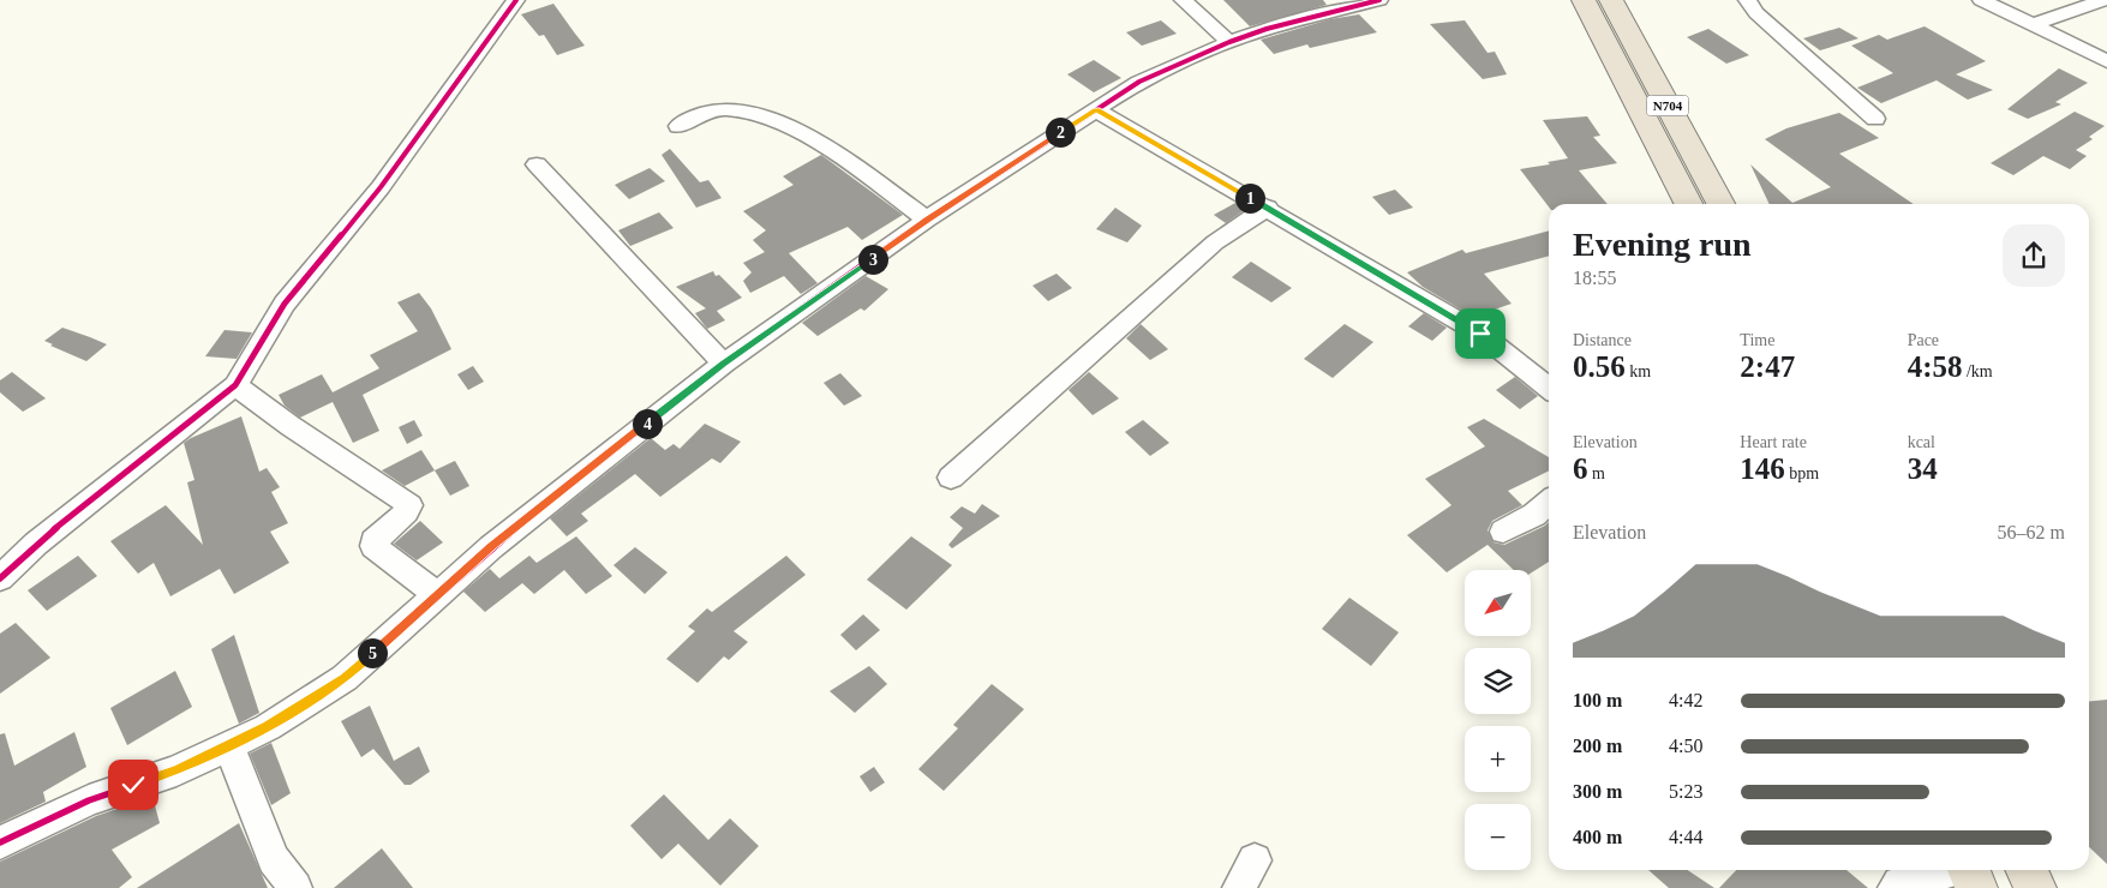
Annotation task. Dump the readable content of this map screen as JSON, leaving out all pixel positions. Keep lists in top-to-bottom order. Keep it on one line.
{"streets":{"highway":["N704"]},"north":"bottom left","page":{"pins":["2","1","3","4","5"],"heading":["Evening run","18:55"],"stats":[["Distance","0.56 km"],["Time","2:47"],["Pace","4:58 /km"],["Elevation","6 m"],["Heart rate","146 bpm"],["kcal","34"]],"chart":["Elevation","56–62 m"],"map_buttons":["+","−"],"list":[{"name":"100 m","note":"4:42"},{"name":"200 m","note":"4:50"},{"name":"300 m","note":"5:23"},{"name":"400 m","note":"4:44"}]}}
